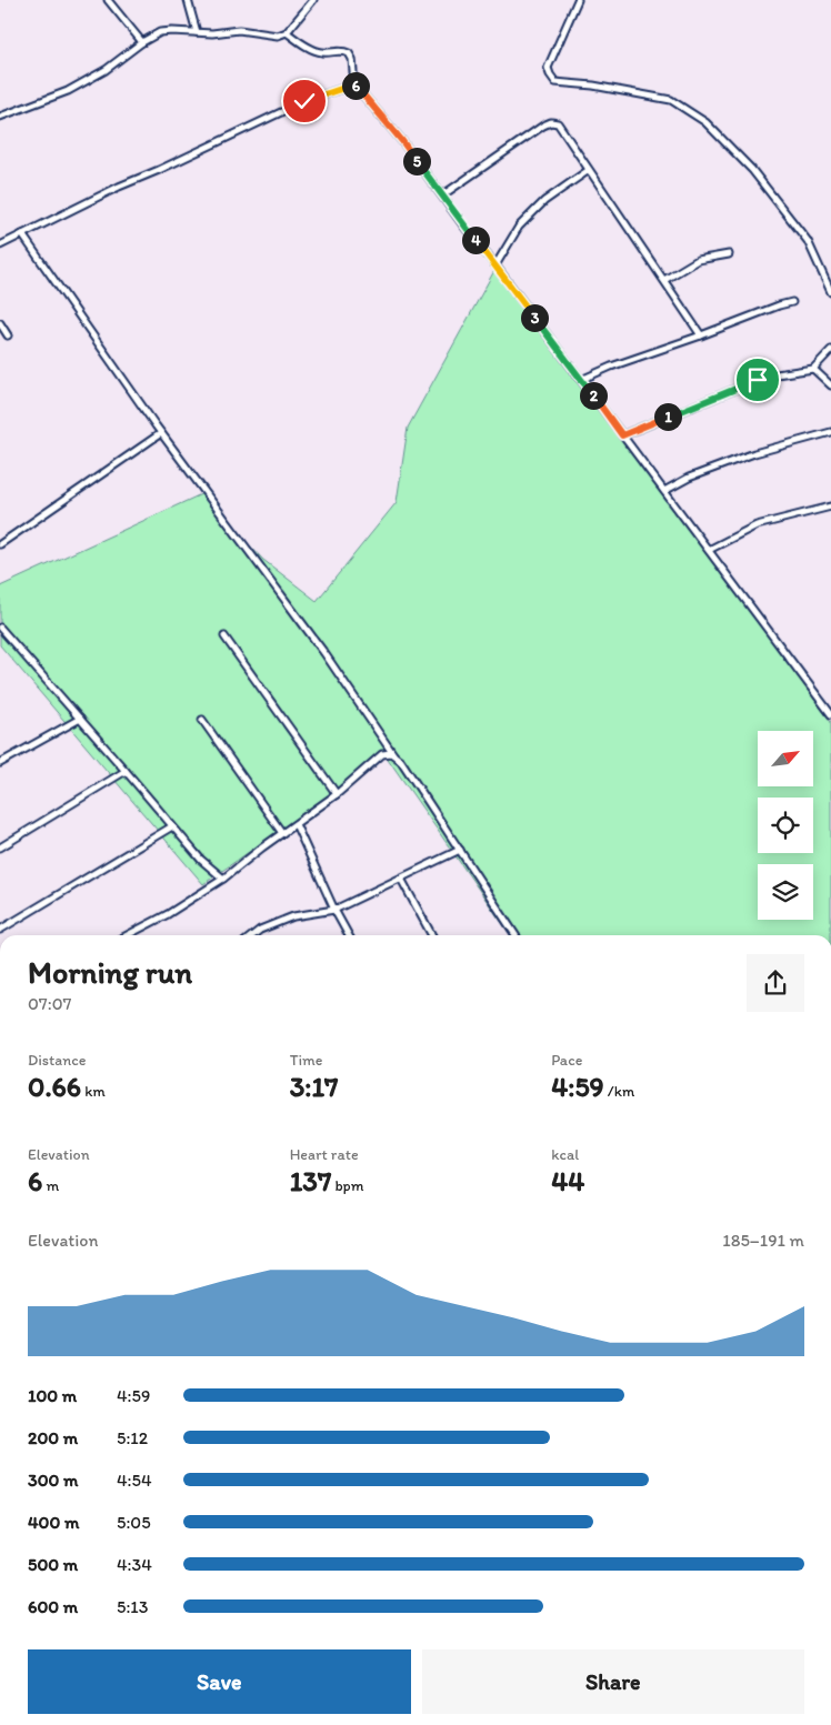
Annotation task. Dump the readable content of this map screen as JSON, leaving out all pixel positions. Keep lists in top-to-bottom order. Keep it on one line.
{"north":"top right","page":{"pins":["6","5","4","3","2","1"],"heading":["Morning run","07:07"],"stats":[["Distance","0.66 km"],["Time","3:17"],["Pace","4:59 /km"],["Elevation","6 m"],["Heart rate","137 bpm"],["kcal","44"]],"chart":["Elevation","185–191 m"],"list":[{"name":"100 m","note":"4:59"},{"name":"200 m","note":"5:12"},{"name":"300 m","note":"4:54"},{"name":"400 m","note":"5:05"},{"name":"500 m","note":"4:34"},{"name":"600 m","note":"5:13"}],"buttons":["Save","Share"]}}
